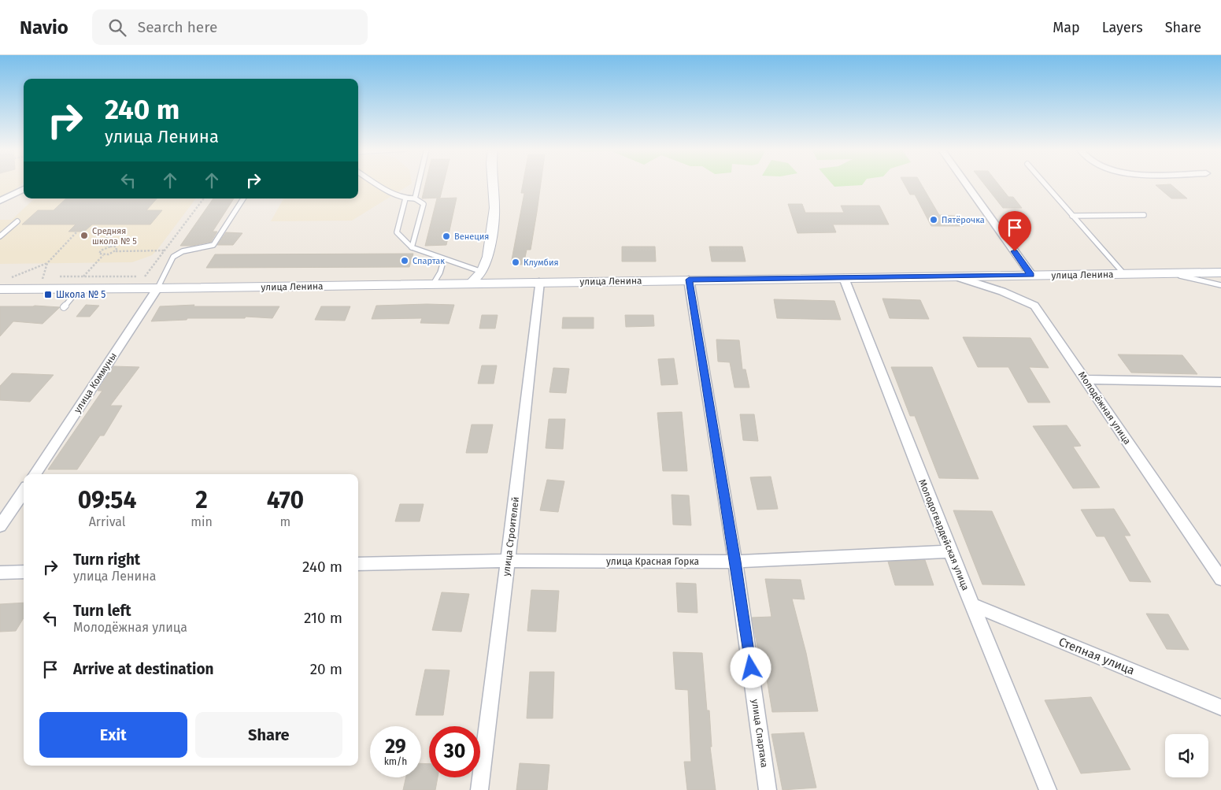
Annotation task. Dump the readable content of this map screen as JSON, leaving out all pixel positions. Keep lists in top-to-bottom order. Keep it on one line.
{"streets":{"main road":["улица Ленина"],"street":["улица Коммуны","Молодёжная улица","Молодогвардейская улица","улица Строителей","улица Красная Горка","Степная улица","улица Спартака"]},"crossings":[["улица Ленина","улица Коммуны"],["улица Ленина","Молодёжная улица"],["улица Ленина","Молодогвардейская улица"],["улица Ленина","улица Строителей"],["улица Ленина","улица Спартака"],["Молодогвардейская улица","улица Красная Горка"],["Молодогвардейская улица","Степная улица"],["улица Строителей","улица Красная Горка"],["улица Красная Горка","улица Спартака"]],"places":{"other":["Пятёрочка","Средняя школа № 5","Венеция","Спартак","Клумбия"],"transit":["Школа № 5"]},"page":{"header":"Navio","search":"Search here","nav":["Map","Layers","Share"],"turn":["240 m","улица Ленина"],"eta":["09:54","Arrival","2","min","470","m"],"list":[{"name":"Turn right","note":"улица Ленина","value":"240 m"},{"name":"Turn left","note":"Молодёжная улица","value":"210 m"},{"name":"Arrive at destination","value":"20 m"}],"buttons":["Exit","Share"],"speed":"29 km/h","limit":"30"}}
